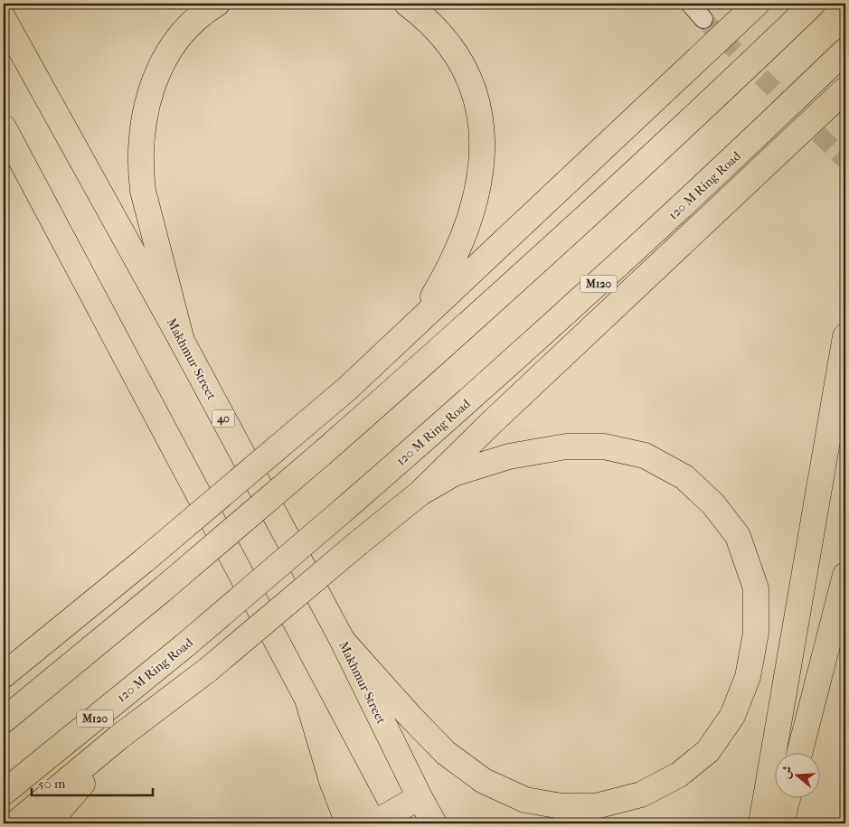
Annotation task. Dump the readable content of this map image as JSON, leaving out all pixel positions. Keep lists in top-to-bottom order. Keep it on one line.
{"streets":{"highway":["120 M Ring Road","M120","Makhmur Street","40"]},"scale_bar":"50 m","north":"left"}
